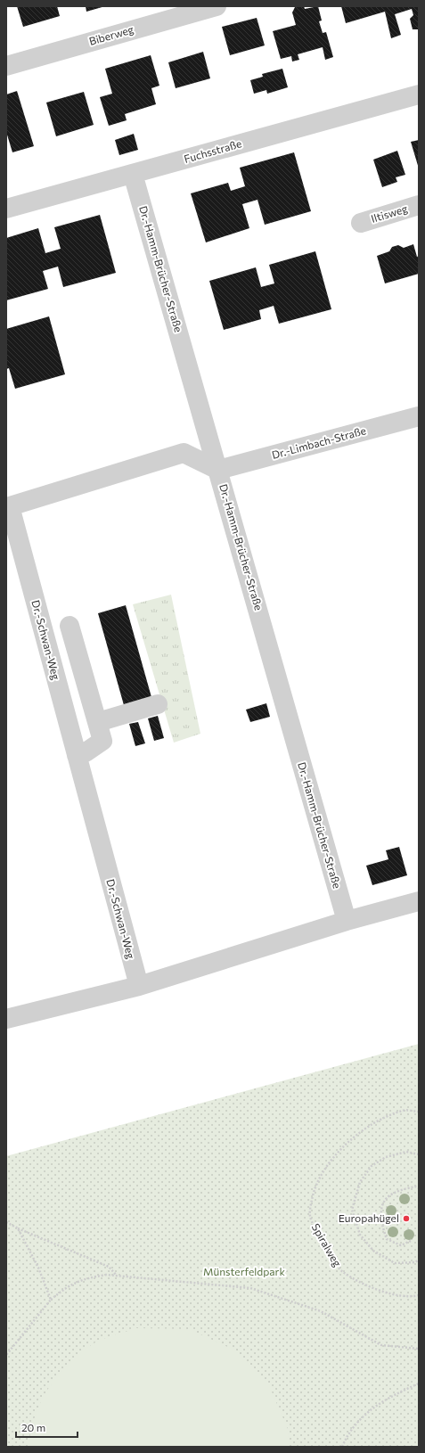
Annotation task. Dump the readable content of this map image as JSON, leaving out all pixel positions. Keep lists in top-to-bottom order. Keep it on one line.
{"streets":{"street":["Biberweg","Fuchsstraße","Iltisweg","Dr.-Hamm-Brücher-Straße","Dr.-Limbach-Straße","Dr.-Schwan-Weg"],"path":["Spiralweg"]},"crossings":[["Fuchsstraße","Dr.-Hamm-Brücher-Straße"],["Dr.-Hamm-Brücher-Straße","Dr.-Limbach-Straße"],["Dr.-Hamm-Brücher-Straße","Dr.-Schwan-Weg"],["Dr.-Limbach-Straße","Dr.-Schwan-Weg"]],"parks":["Münsterfeldpark"],"places":["Europahügel"],"scale_bar":"20 m"}
